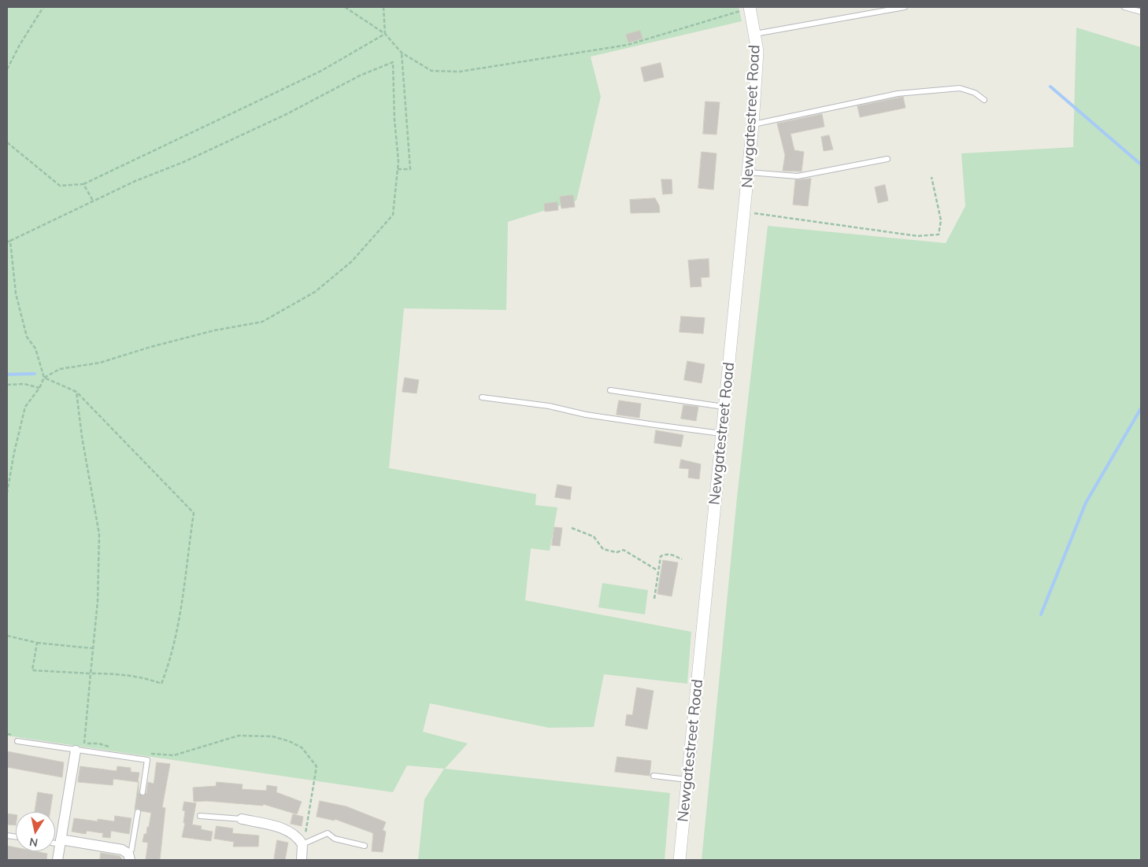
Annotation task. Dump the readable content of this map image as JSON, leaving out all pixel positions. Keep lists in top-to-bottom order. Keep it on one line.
{"streets":{"street":["Newgatestreet Road"]},"north":"bottom"}
